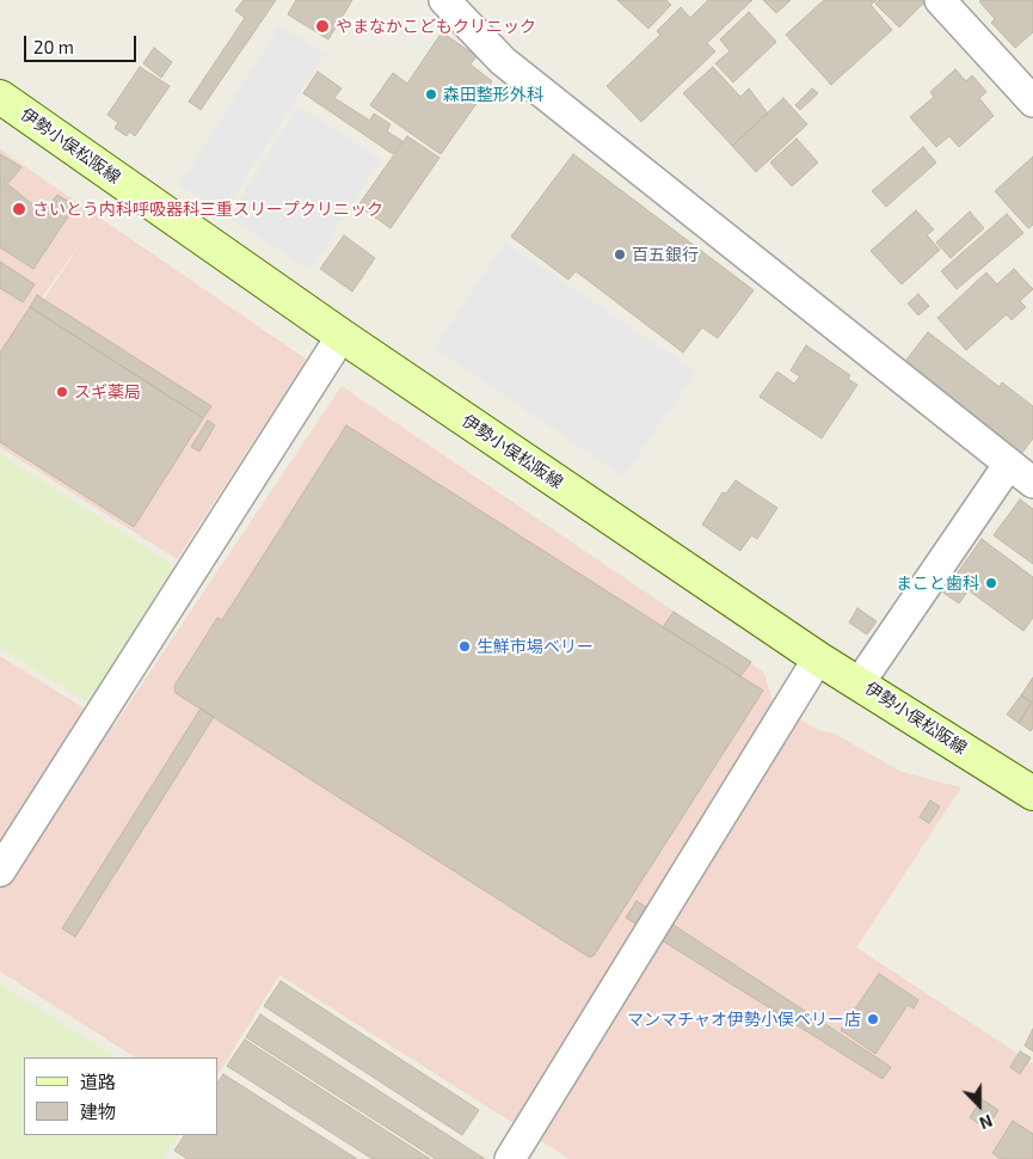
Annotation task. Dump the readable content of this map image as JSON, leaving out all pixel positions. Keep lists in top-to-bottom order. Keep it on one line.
{"streets":{"main road":["伊勢小俣松阪線"]},"places":["やまなかこどもクリニック","森田整形外科","さいとう内科呼吸器科三重スリープクリニック","百五銀行","スギ薬局","まこと歯科","生鮮市場ベリー","マンマチャオ伊勢小俣ベリー店"],"legend":["道路","建物"],"scale_bar":"20 m","north":"bottom"}
